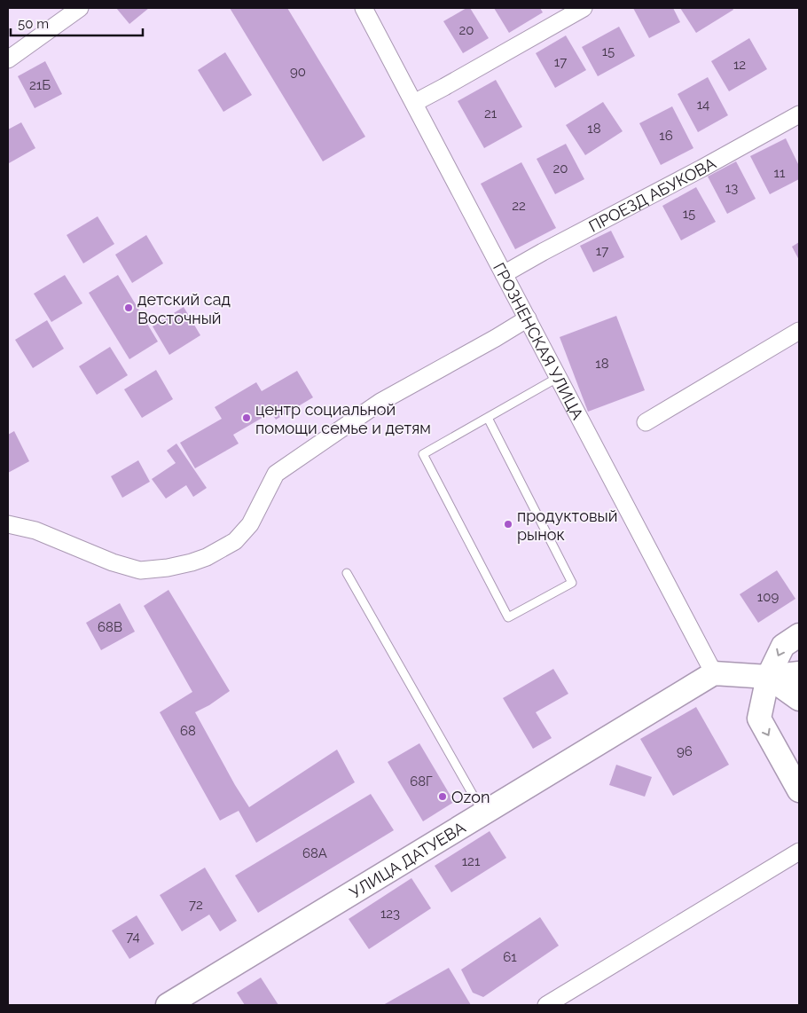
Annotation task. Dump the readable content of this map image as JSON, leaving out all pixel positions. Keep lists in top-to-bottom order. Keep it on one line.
{"streets":{"street":["ПРОЕЗД АБУКОВА","ГРОЗНЕНСКАЯ УЛИЦА","УЛИЦА ДАТУЕВА"]},"crossings":[["ПРОЕЗД АБУКОВА","ГРОЗНЕНСКАЯ УЛИЦА"],["ГРОЗНЕНСКАЯ УЛИЦА","УЛИЦА ДАТУЕВА"]],"places":["детский сад Восточный","центр социальной помощи семье и детям","продуктовый рынок","Ozon"],"house_numbers":["20","15","17","12","90","21Б","14","21","18","16","20","11","13","22","15","17","18","109","68В","68","96","68Г","68А","121","72","123","74","61"],"scale_bar":"50 m"}
